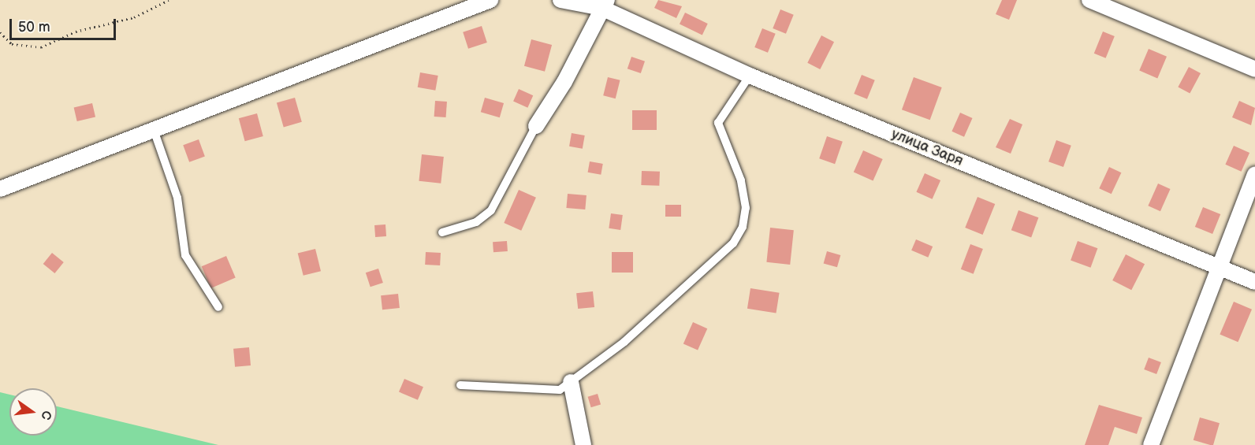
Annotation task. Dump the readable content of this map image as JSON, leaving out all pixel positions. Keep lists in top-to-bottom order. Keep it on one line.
{"streets":{"street":["улица Заря"]},"scale_bar":"50 m","north":"right"}
